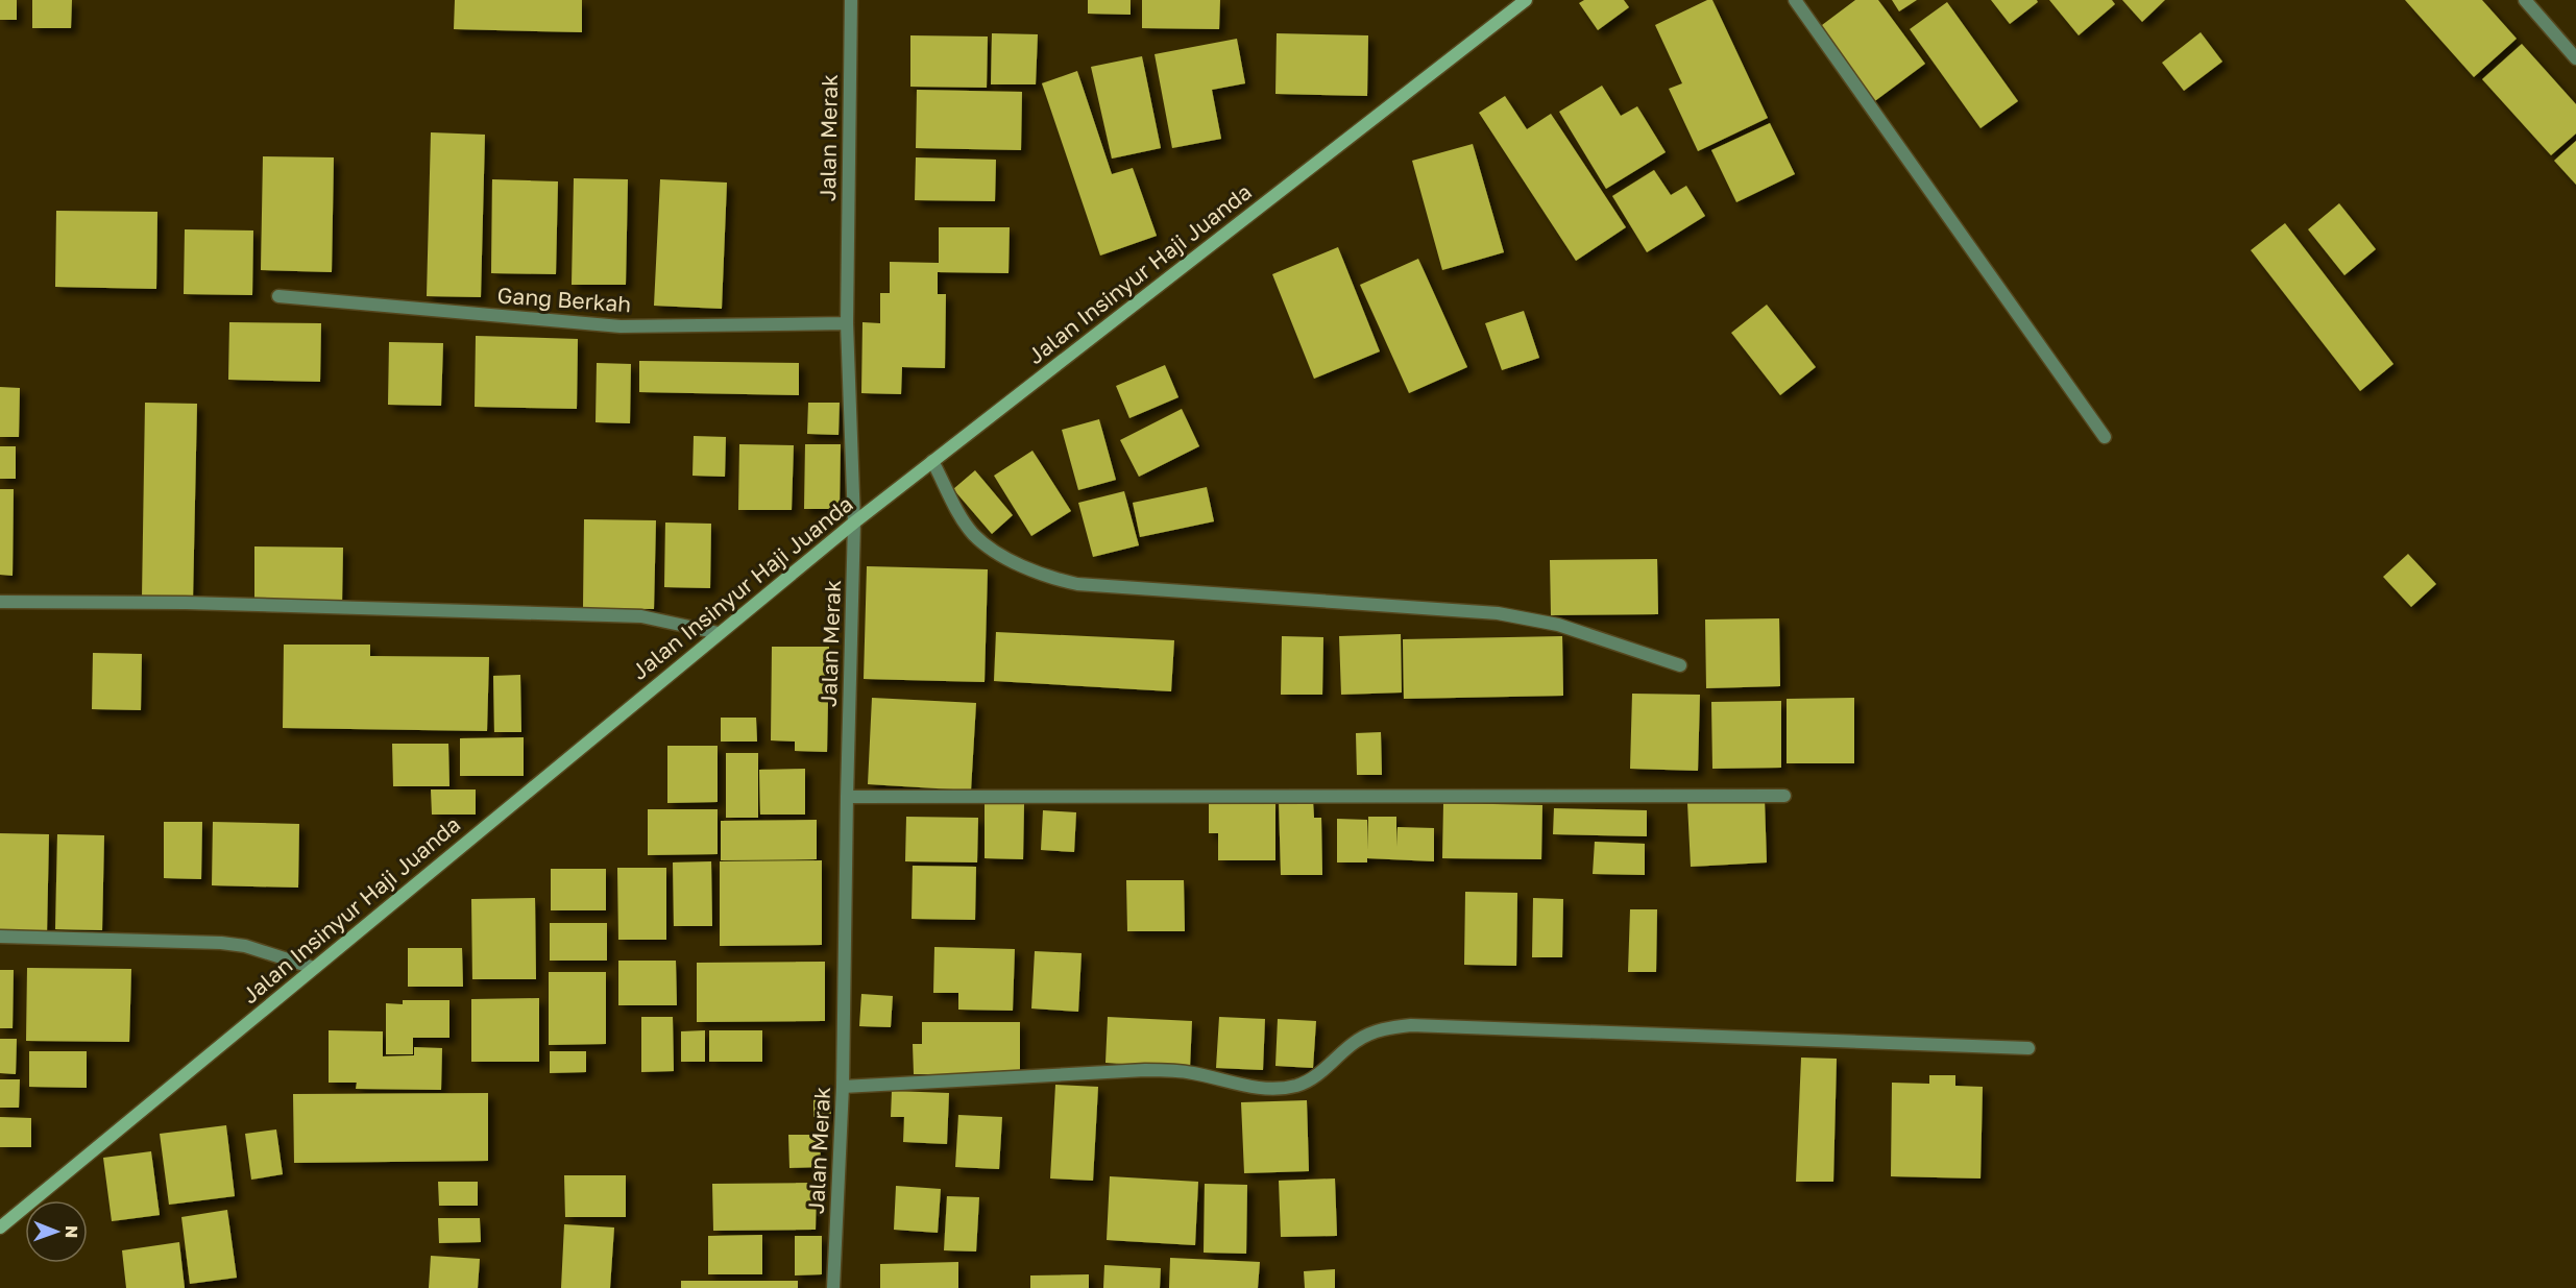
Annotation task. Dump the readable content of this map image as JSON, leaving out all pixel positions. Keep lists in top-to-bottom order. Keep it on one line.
{"streets":{"street":["Jalan Merak","Jalan Insinyur Haji Juanda","Gang Berkah"]},"crossings":[["Jalan Merak","Jalan Insinyur Haji Juanda"],["Jalan Merak","Gang Berkah"]],"north":"right"}
